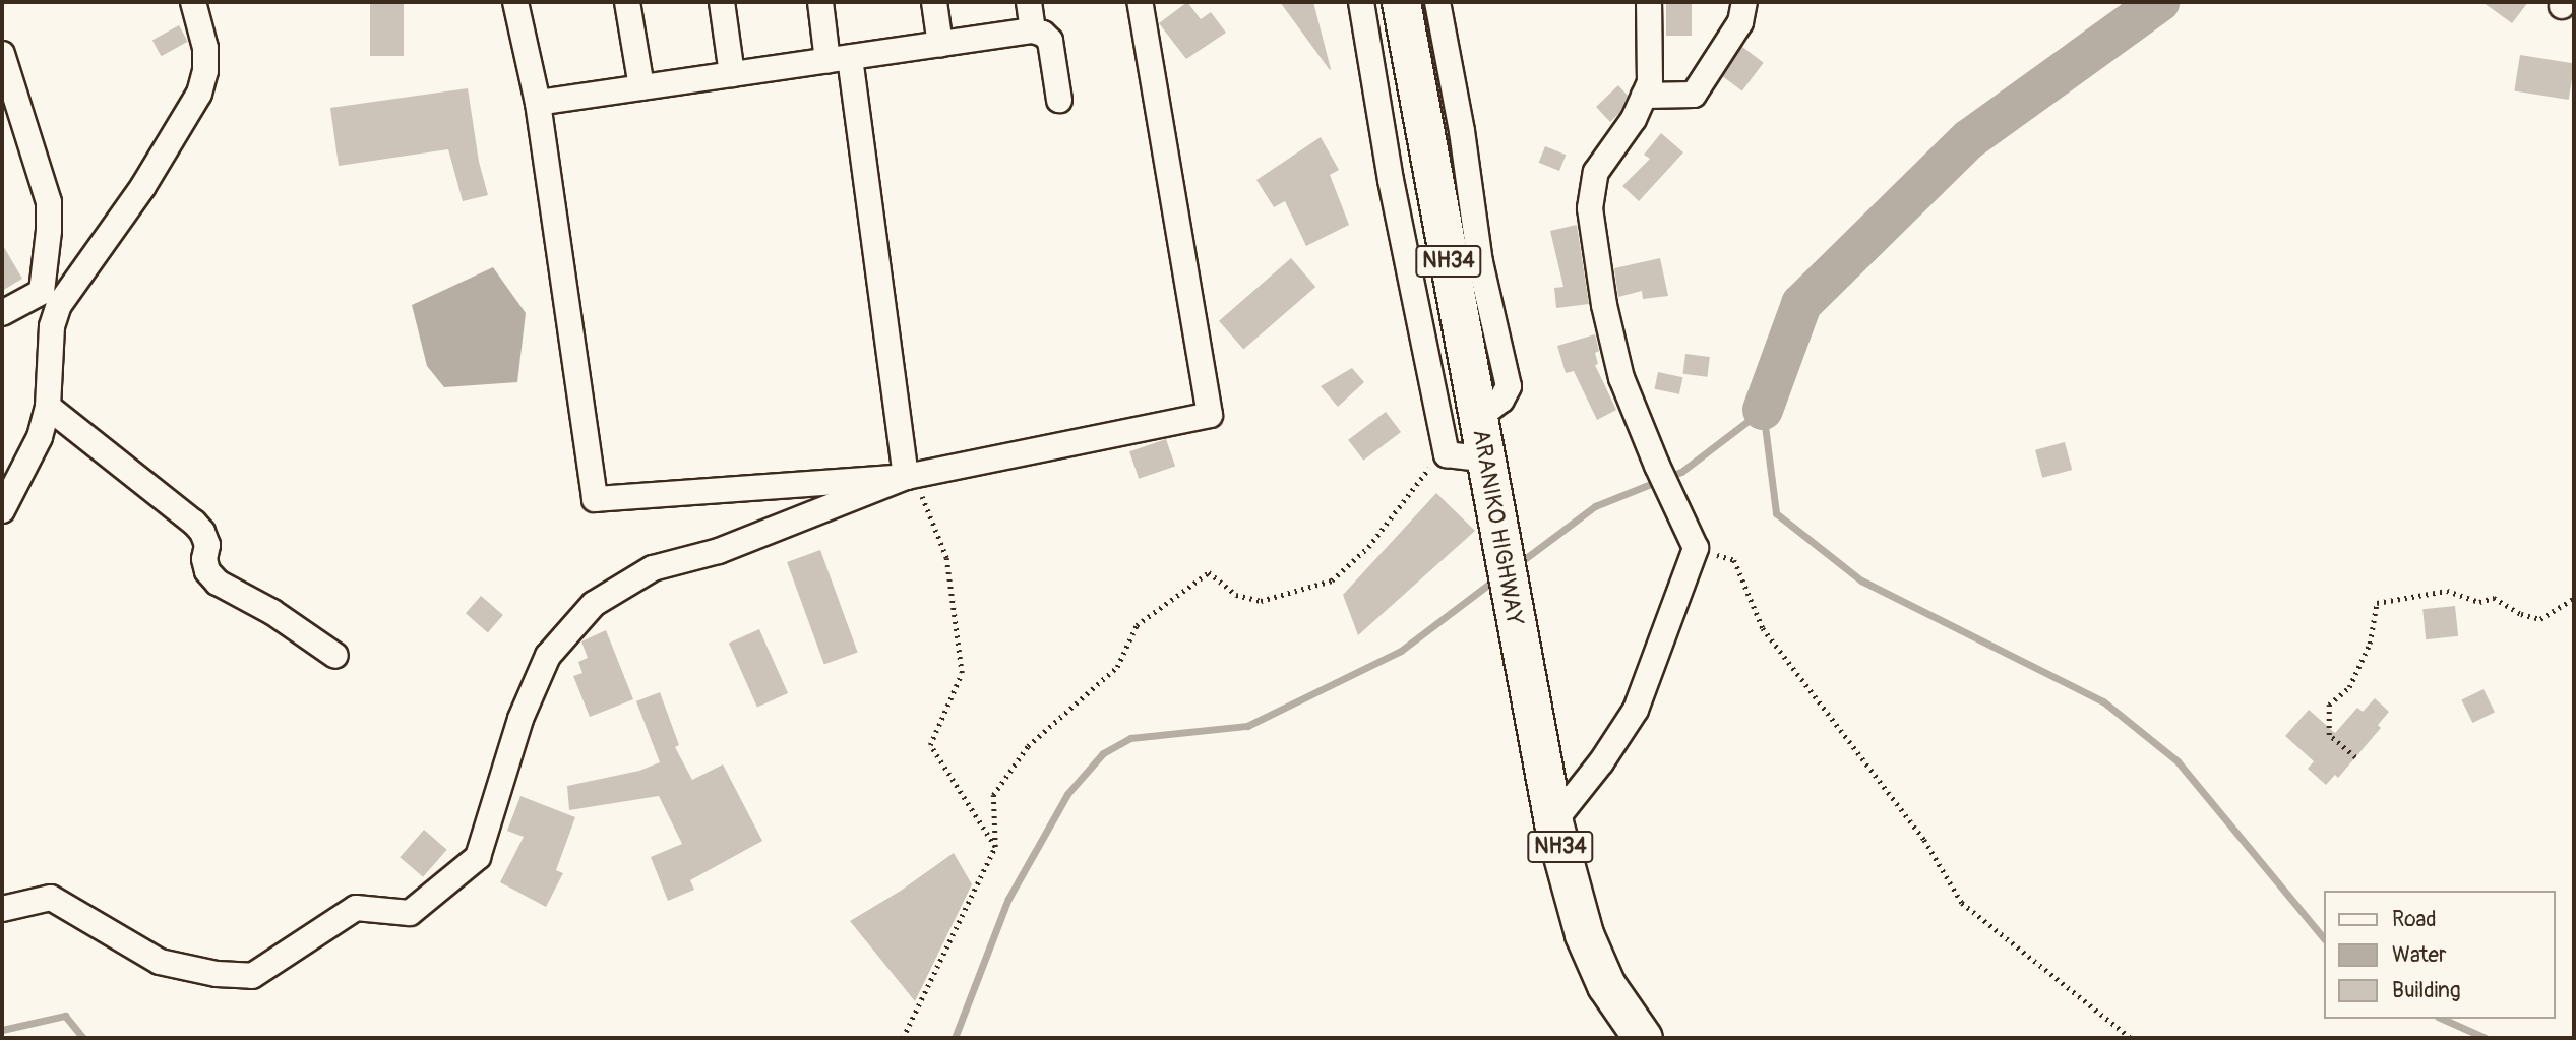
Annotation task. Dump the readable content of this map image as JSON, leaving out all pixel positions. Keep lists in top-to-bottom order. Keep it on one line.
{"streets":{"highway":["NH34","ARANIKO HIGHWAY"]},"legend":["Road","Water","Building"]}
